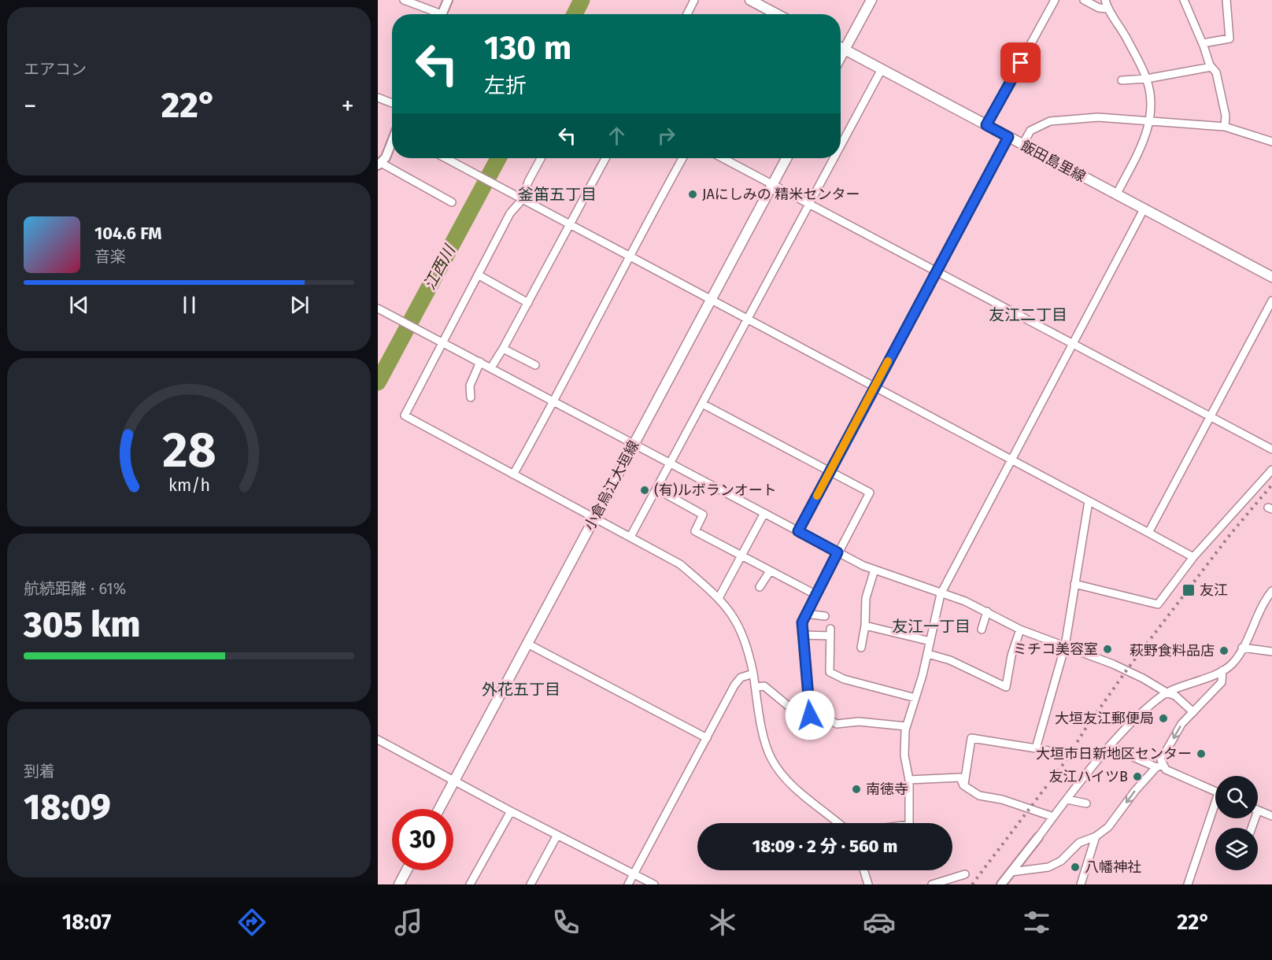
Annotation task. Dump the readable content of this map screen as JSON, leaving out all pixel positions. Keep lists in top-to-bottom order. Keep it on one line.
{"streets":{"main road":["飯田島里線","小倉烏江大垣線"]},"districts":["釜笛五丁目","友江二丁目","友江一丁目","外花五丁目"],"water":["江西川"],"places":{"other":["JAにしみの 精米センター","(有)ルボランオート","ミチコ美容室","萩野食料品店","大垣友江郵便局","大垣市日新地区センター","友江ハイツB","南徳寺","八幡神社"],"transit":["友江"]},"page":{"tile":["エアコン",["航続距離 · 61%","305 km"],["到着","18:09"]],"turn":["130 m","左折"],"heat":["−","22°","+"],"song":["104.6 FM","音楽"],"limit":"30","trip":"18:09 · 2 分 · 560 m","tabs":["18:07","22°"],"gauge":["28","km/h"]}}
